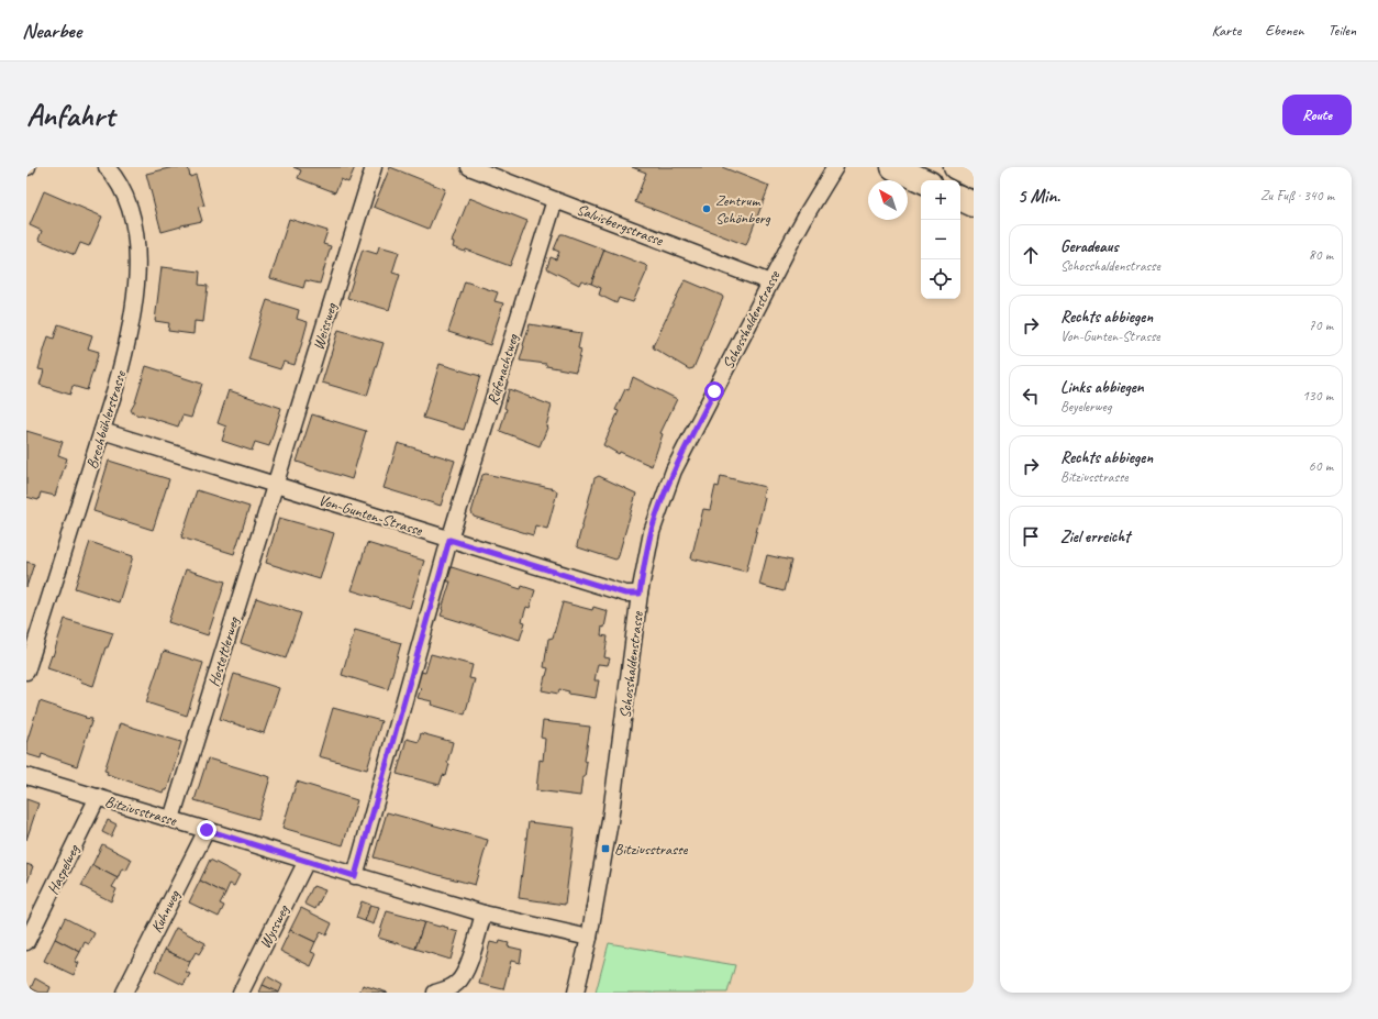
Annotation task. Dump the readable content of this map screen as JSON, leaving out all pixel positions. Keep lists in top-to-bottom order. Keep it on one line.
{"streets":{"street":["Salvisbergstrasse","Schosshaldenstrasse","Weissweg","Rüfenachtweg","Brechbühlerstrasse","Von-Gunten-Strasse","Hostettlerweg","Bitziusstrasse","Haspelweg","Kuhnweg","Wyssweg"]},"crossings":[["Salvisbergstrasse","Schosshaldenstrasse"],["Salvisbergstrasse","Rüfenachtweg"],["Schosshaldenstrasse","Von-Gunten-Strasse"],["Schosshaldenstrasse","Bitziusstrasse"],["Weissweg","Von-Gunten-Strasse"],["Weissweg","Hostettlerweg"],["Rüfenachtweg","Von-Gunten-Strasse"],["Rüfenachtweg","Bitziusstrasse"],["Brechbühlerstrasse","Von-Gunten-Strasse"],["Von-Gunten-Strasse","Hostettlerweg"],["Hostettlerweg","Bitziusstrasse"],["Bitziusstrasse","Haspelweg"],["Bitziusstrasse","Kuhnweg"],["Bitziusstrasse","Wyssweg"]],"places":{"other":["Zentrum Schönberg"],"transit":["Bitziusstrasse"]},"north":"top left","page":{"header":"Nearbee","nav":["Karte","Ebenen","Teilen"],"buttons":"Route","title":"Anfahrt","heading":["5 Min.","Zu Fuß · 340 m"],"map_buttons":["+","−"],"list":[["Geradeaus","Schosshaldenstrasse","80 m"],["Rechts abbiegen","Von-Gunten-Strasse","70 m"],["Links abbiegen","Beyelerweg","130 m"],["Rechts abbiegen","Bitziusstrasse","60 m"],"Ziel erreicht"]}}
